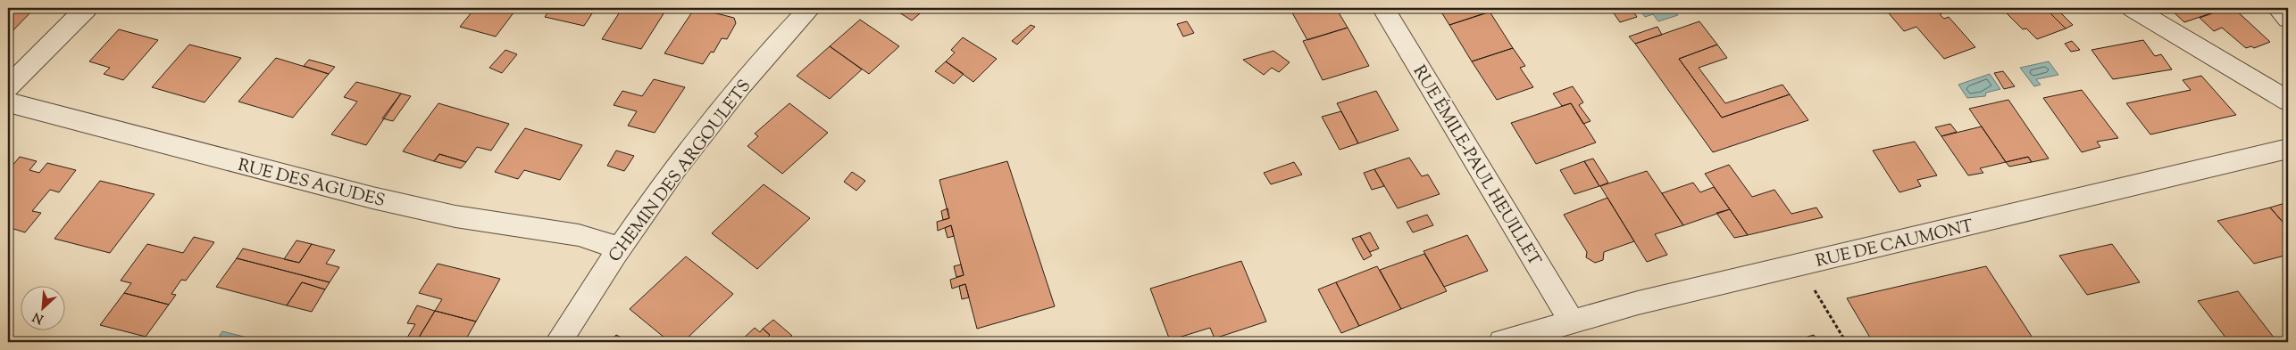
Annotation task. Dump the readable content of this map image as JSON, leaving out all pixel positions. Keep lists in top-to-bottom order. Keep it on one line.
{"streets":{"street":["RUE ÉMILE-PAUL HEUILLET","CHEMIN DES ARGOULETS","RUE DES AGUDES","RUE DE CAUMONT"]},"crossings":[["RUE ÉMILE-PAUL HEUILLET","RUE DE CAUMONT"],["CHEMIN DES ARGOULETS","RUE DES AGUDES"]],"north":"bottom left"}
